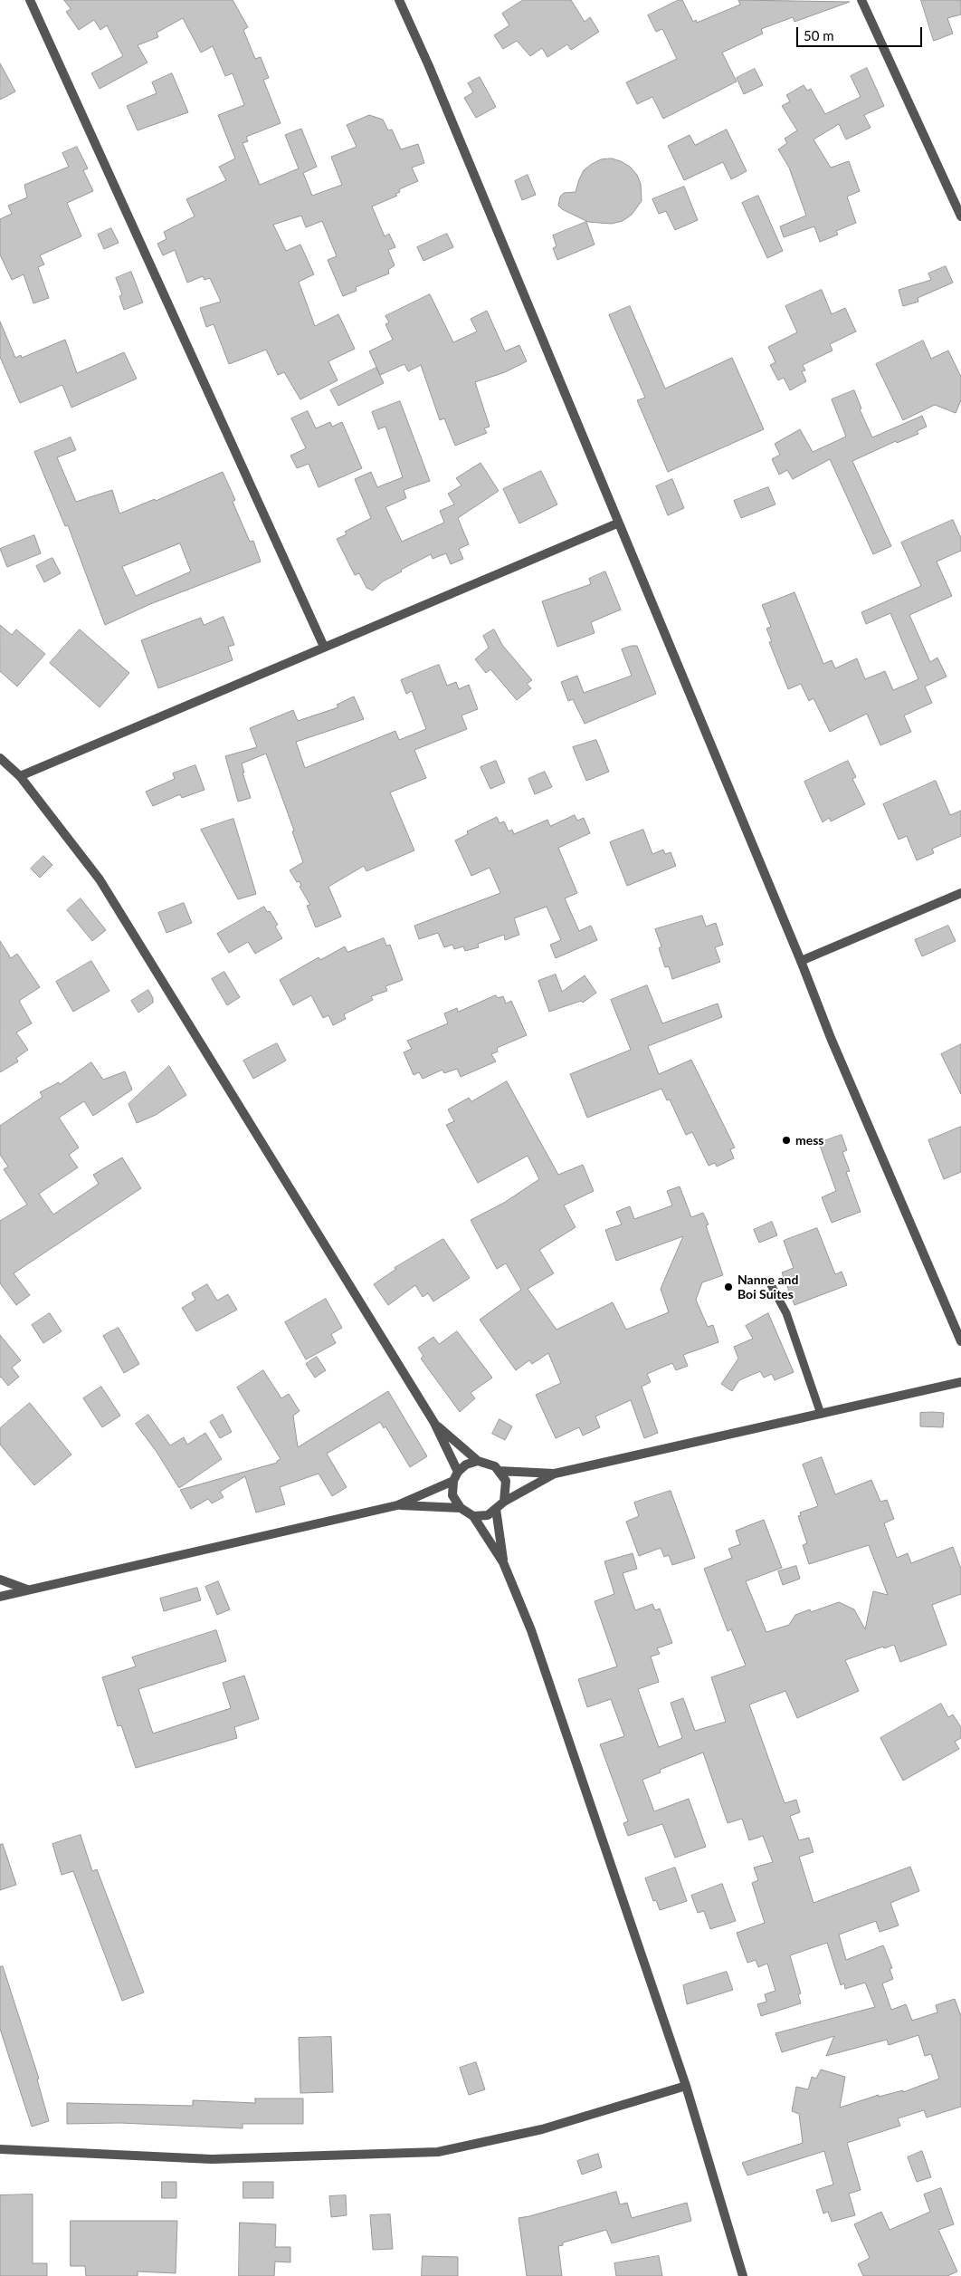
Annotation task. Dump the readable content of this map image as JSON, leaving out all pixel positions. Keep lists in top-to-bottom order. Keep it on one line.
{"places":["mess","Nanne and Boi Suites"],"scale_bar":"50 m"}
